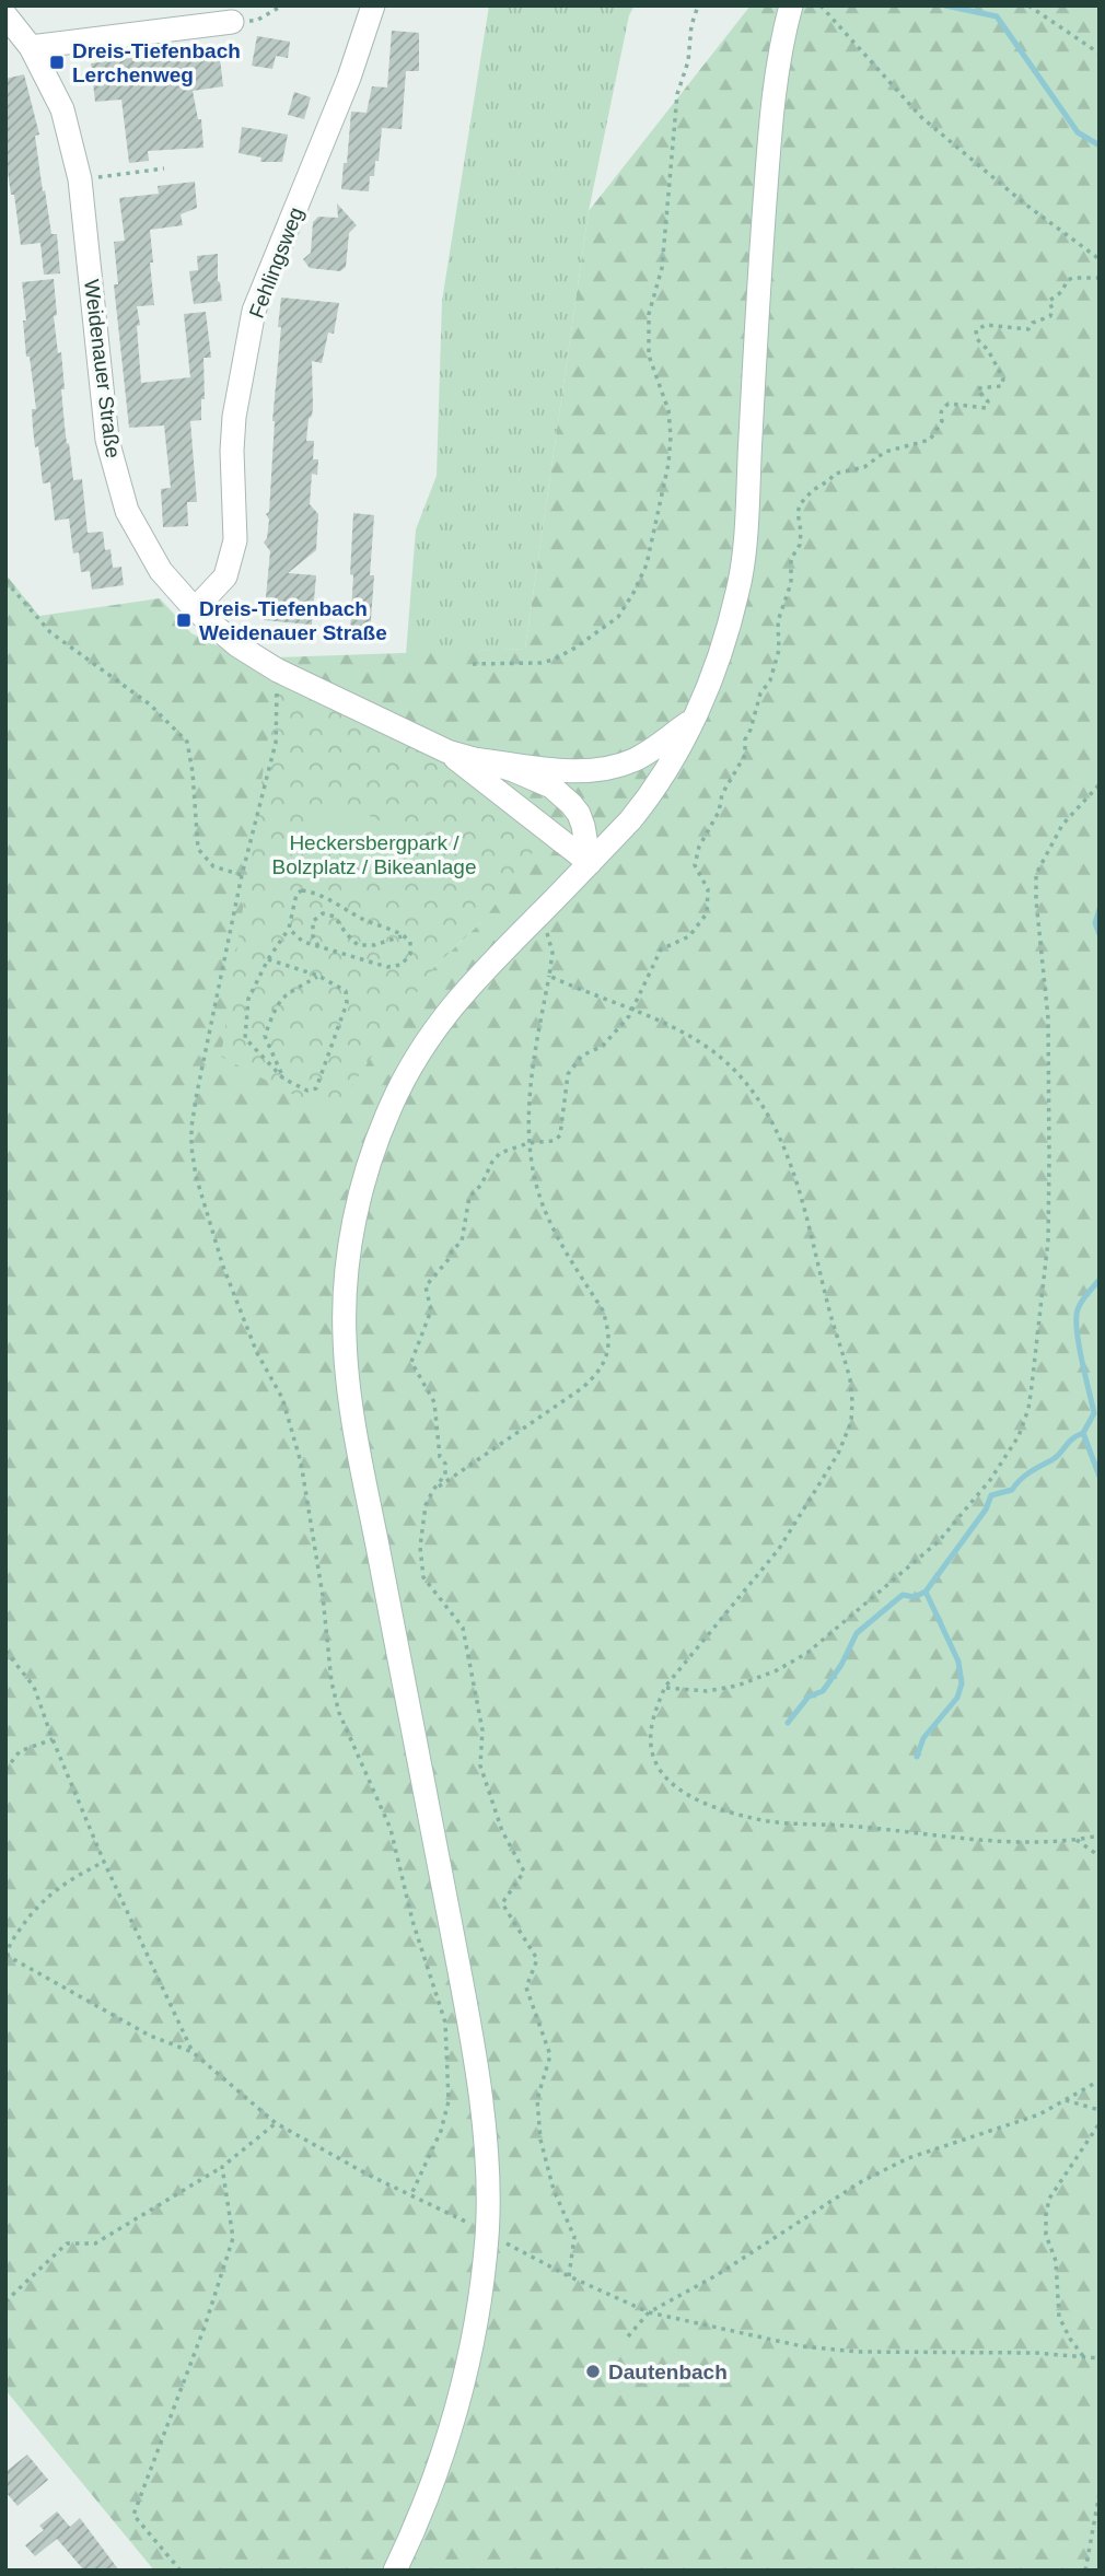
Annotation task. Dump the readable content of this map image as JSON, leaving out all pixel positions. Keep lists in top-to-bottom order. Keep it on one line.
{"streets":{"street":["Fehlingsweg","Weidenauer Straße"]},"crossings":[["Fehlingsweg","Weidenauer Straße"]],"parks":["Heckersbergpark / Bolzplatz / Bikeanlage"],"places":{"transit":["Dreis-Tiefenbach Lerchenweg","Dreis-Tiefenbach Weidenauer Straße"],"other":["Dautenbach"]}}
